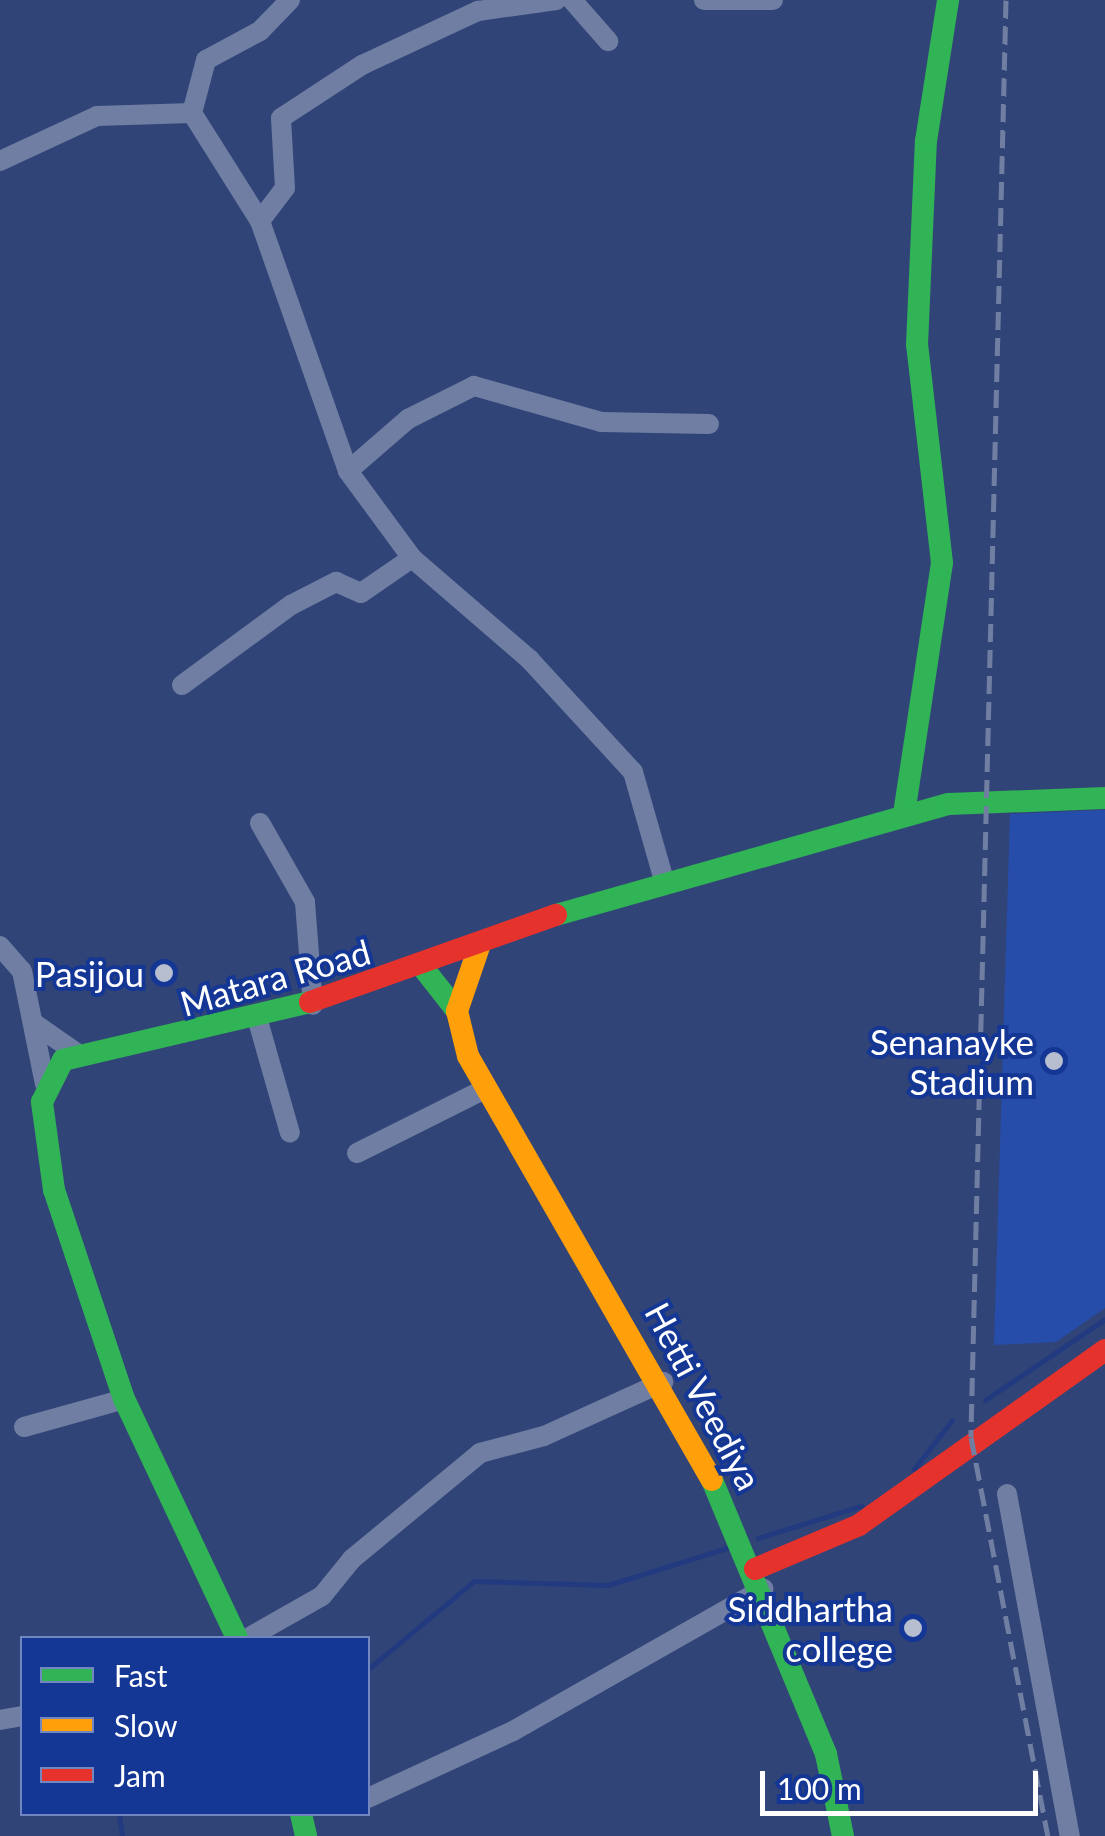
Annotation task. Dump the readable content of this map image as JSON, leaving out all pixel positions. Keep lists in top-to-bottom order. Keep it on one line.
{"streets":{"main road":["Matara Road","Hetti Veediya"]},"crossings":[["Matara Road","Hetti Veediya"]],"places":["Pasijou","Senanayke Stadium","Siddhartha college"],"legend":["Fast","Slow","Jam"],"scale_bar":"100 m"}
